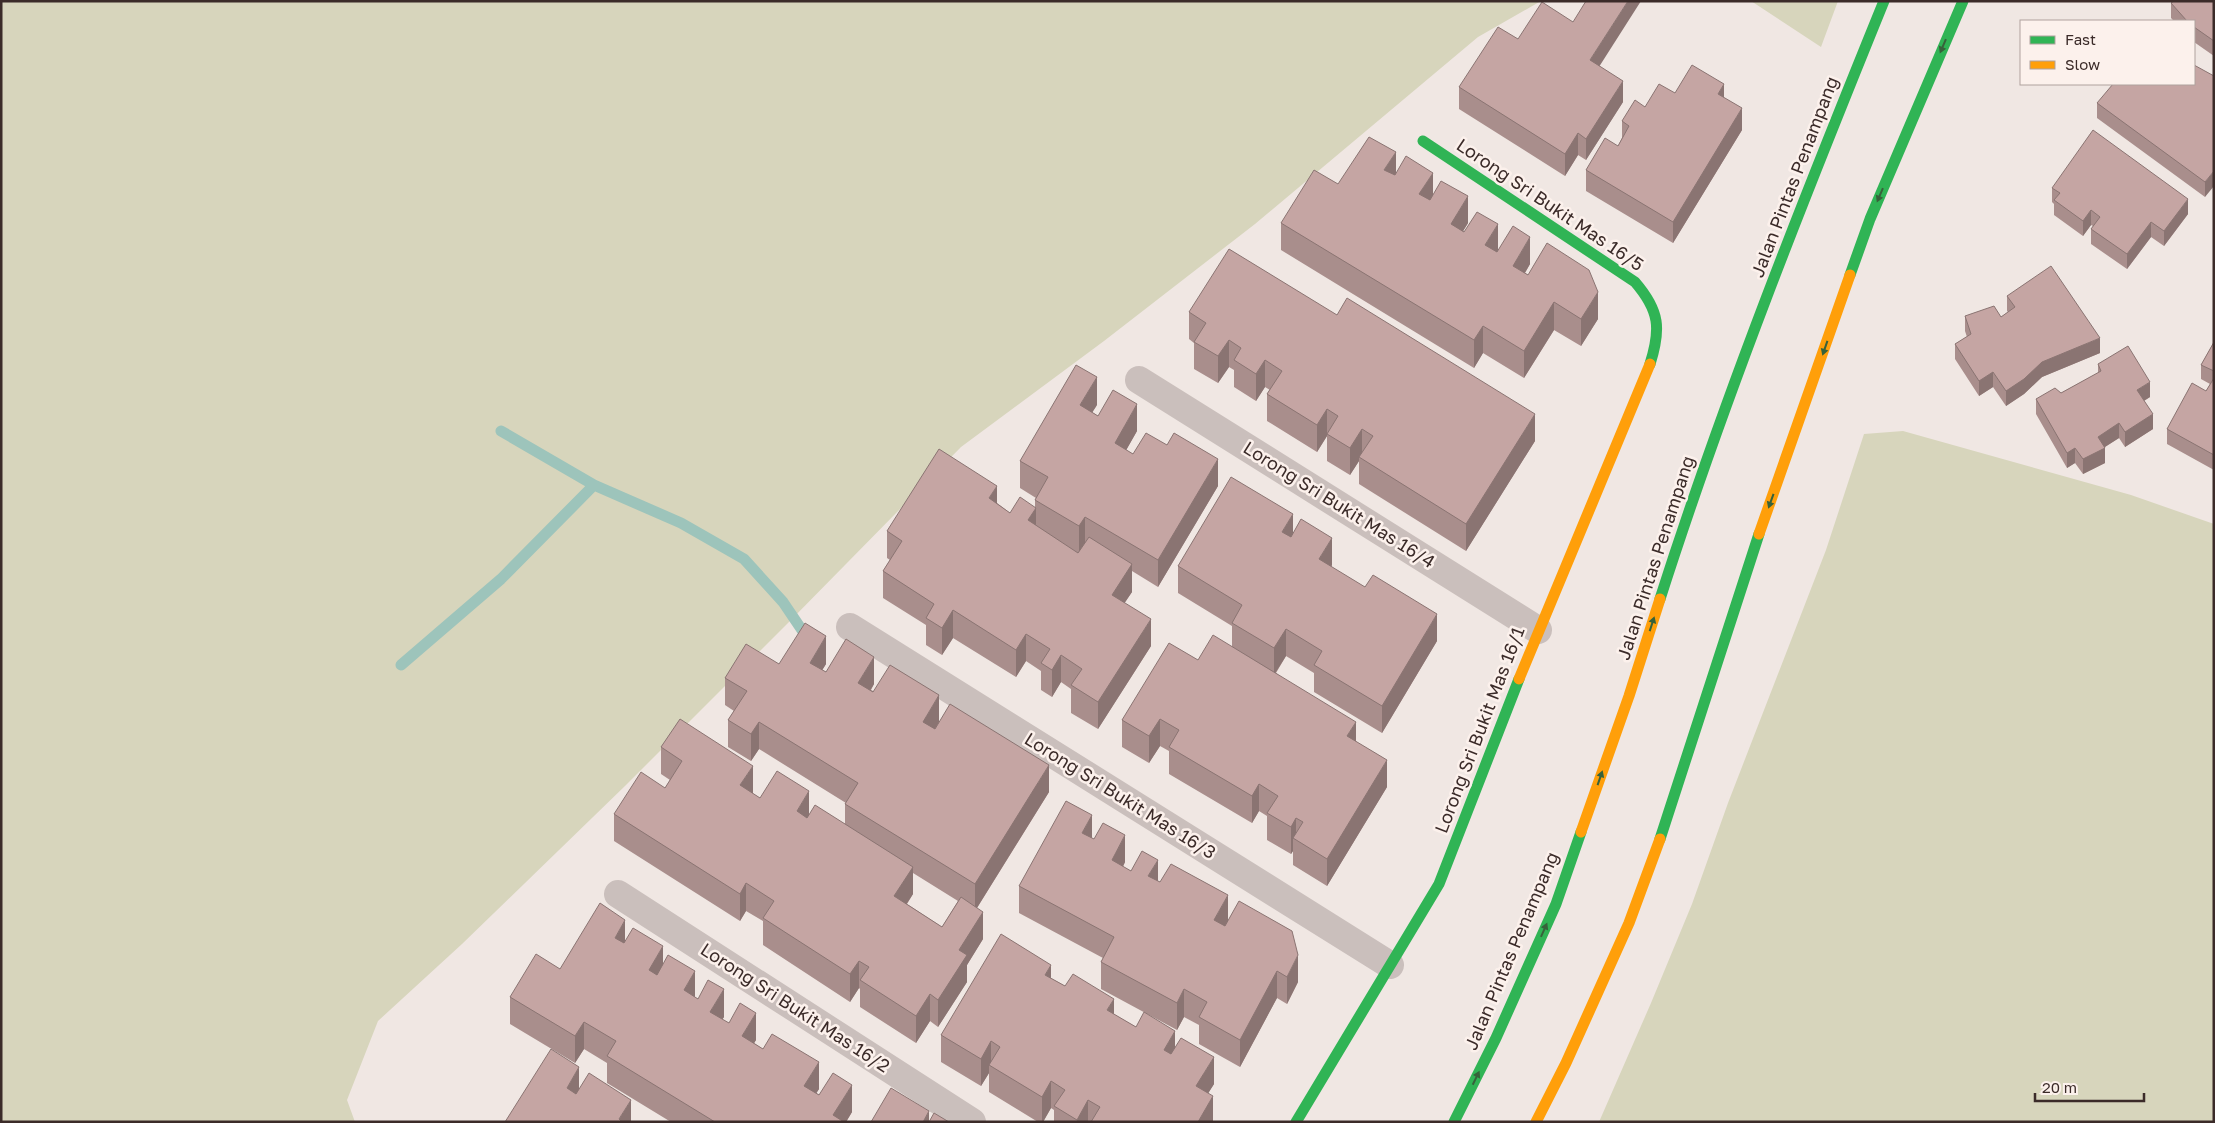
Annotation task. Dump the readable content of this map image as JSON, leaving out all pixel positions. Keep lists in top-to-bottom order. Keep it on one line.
{"streets":{"main road":["Jalan Pintas Penampang","Lorong Sri Bukit Mas 16/5","Lorong Sri Bukit Mas 16/1"],"street":["Lorong Sri Bukit Mas 16/4","Lorong Sri Bukit Mas 16/3","Lorong Sri Bukit Mas 16/2"]},"crossings":[["Lorong Sri Bukit Mas 16/5","Lorong Sri Bukit Mas 16/1"],["Lorong Sri Bukit Mas 16/4","Lorong Sri Bukit Mas 16/1"],["Lorong Sri Bukit Mas 16/1","Lorong Sri Bukit Mas 16/3"]],"legend":["Fast","Slow"],"scale_bar":"20 m"}
